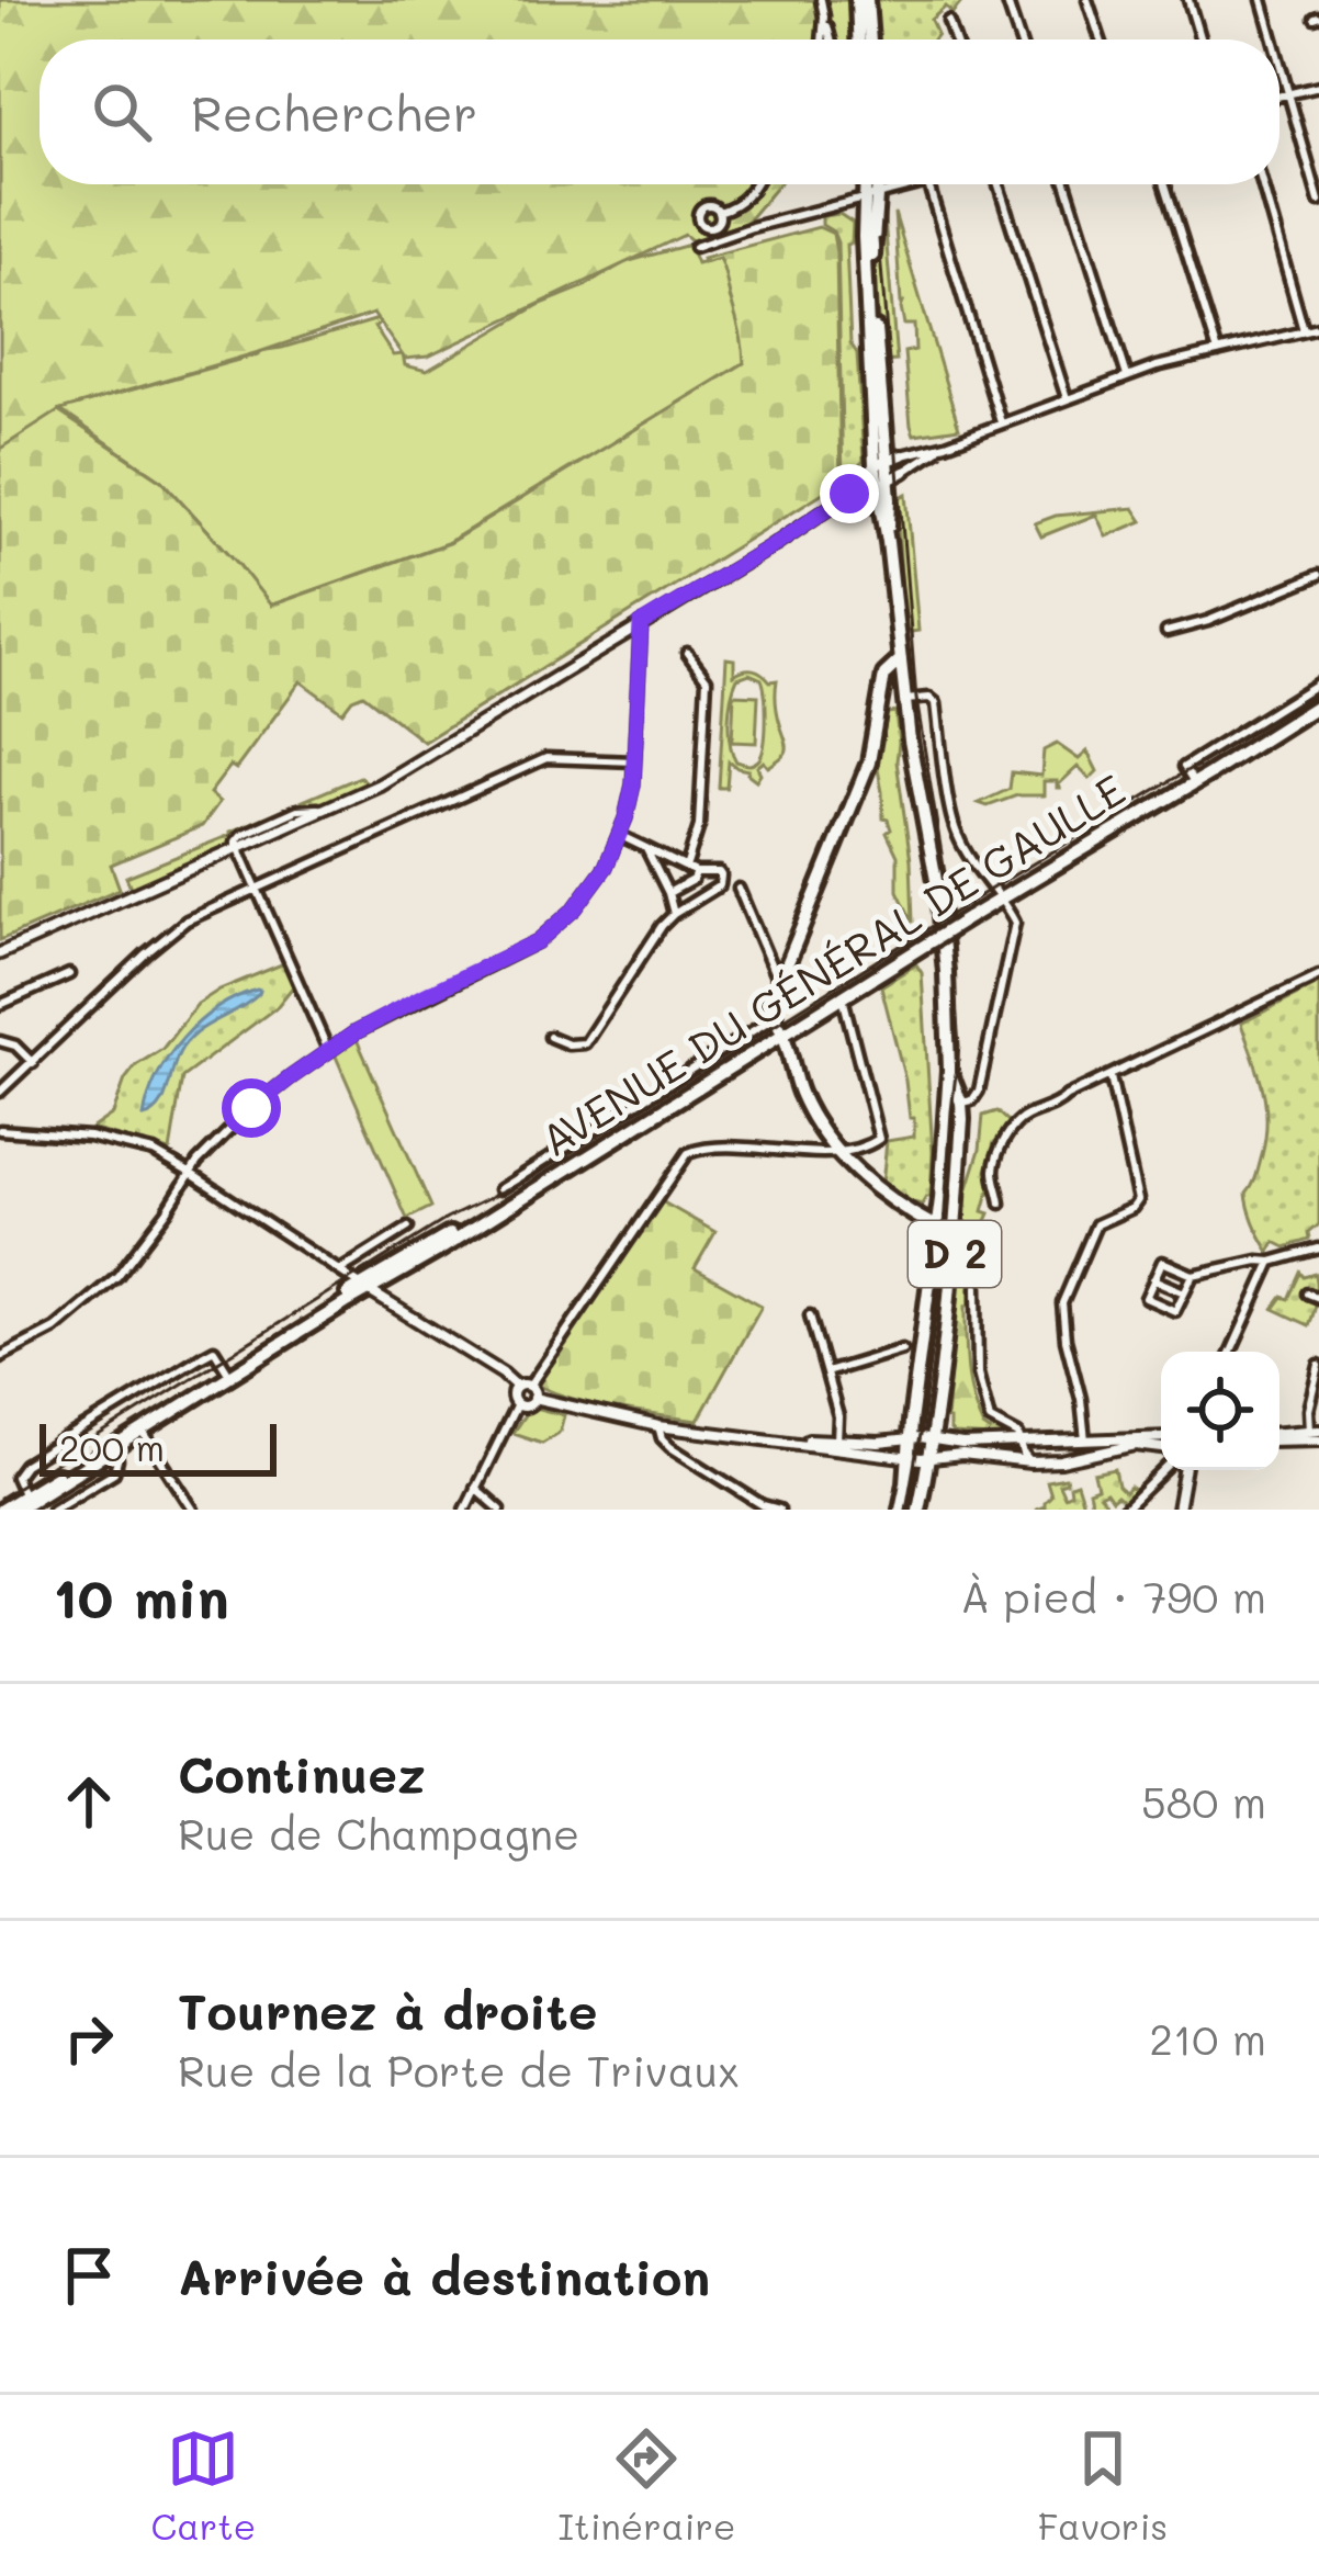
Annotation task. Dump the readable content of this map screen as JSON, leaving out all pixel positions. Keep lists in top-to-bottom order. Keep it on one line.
{"streets":{"main road":["AVENUE DU GÉNÉRAL DE GAULLE","D 2"]},"crossings":[["AVENUE DU GÉNÉRAL DE GAULLE","D 2"]],"scale_bar":"200 m","page":{"search":"Rechercher","scale":"200 m","heading":["10 min","À pied · 790 m"],"list":[["Continuez","Rue de Champagne","580 m"],["Tournez à droite","Rue de la Porte de Trivaux","210 m"],"Arrivée à destination"],"nav":["Carte","Itinéraire","Favoris"]}}
